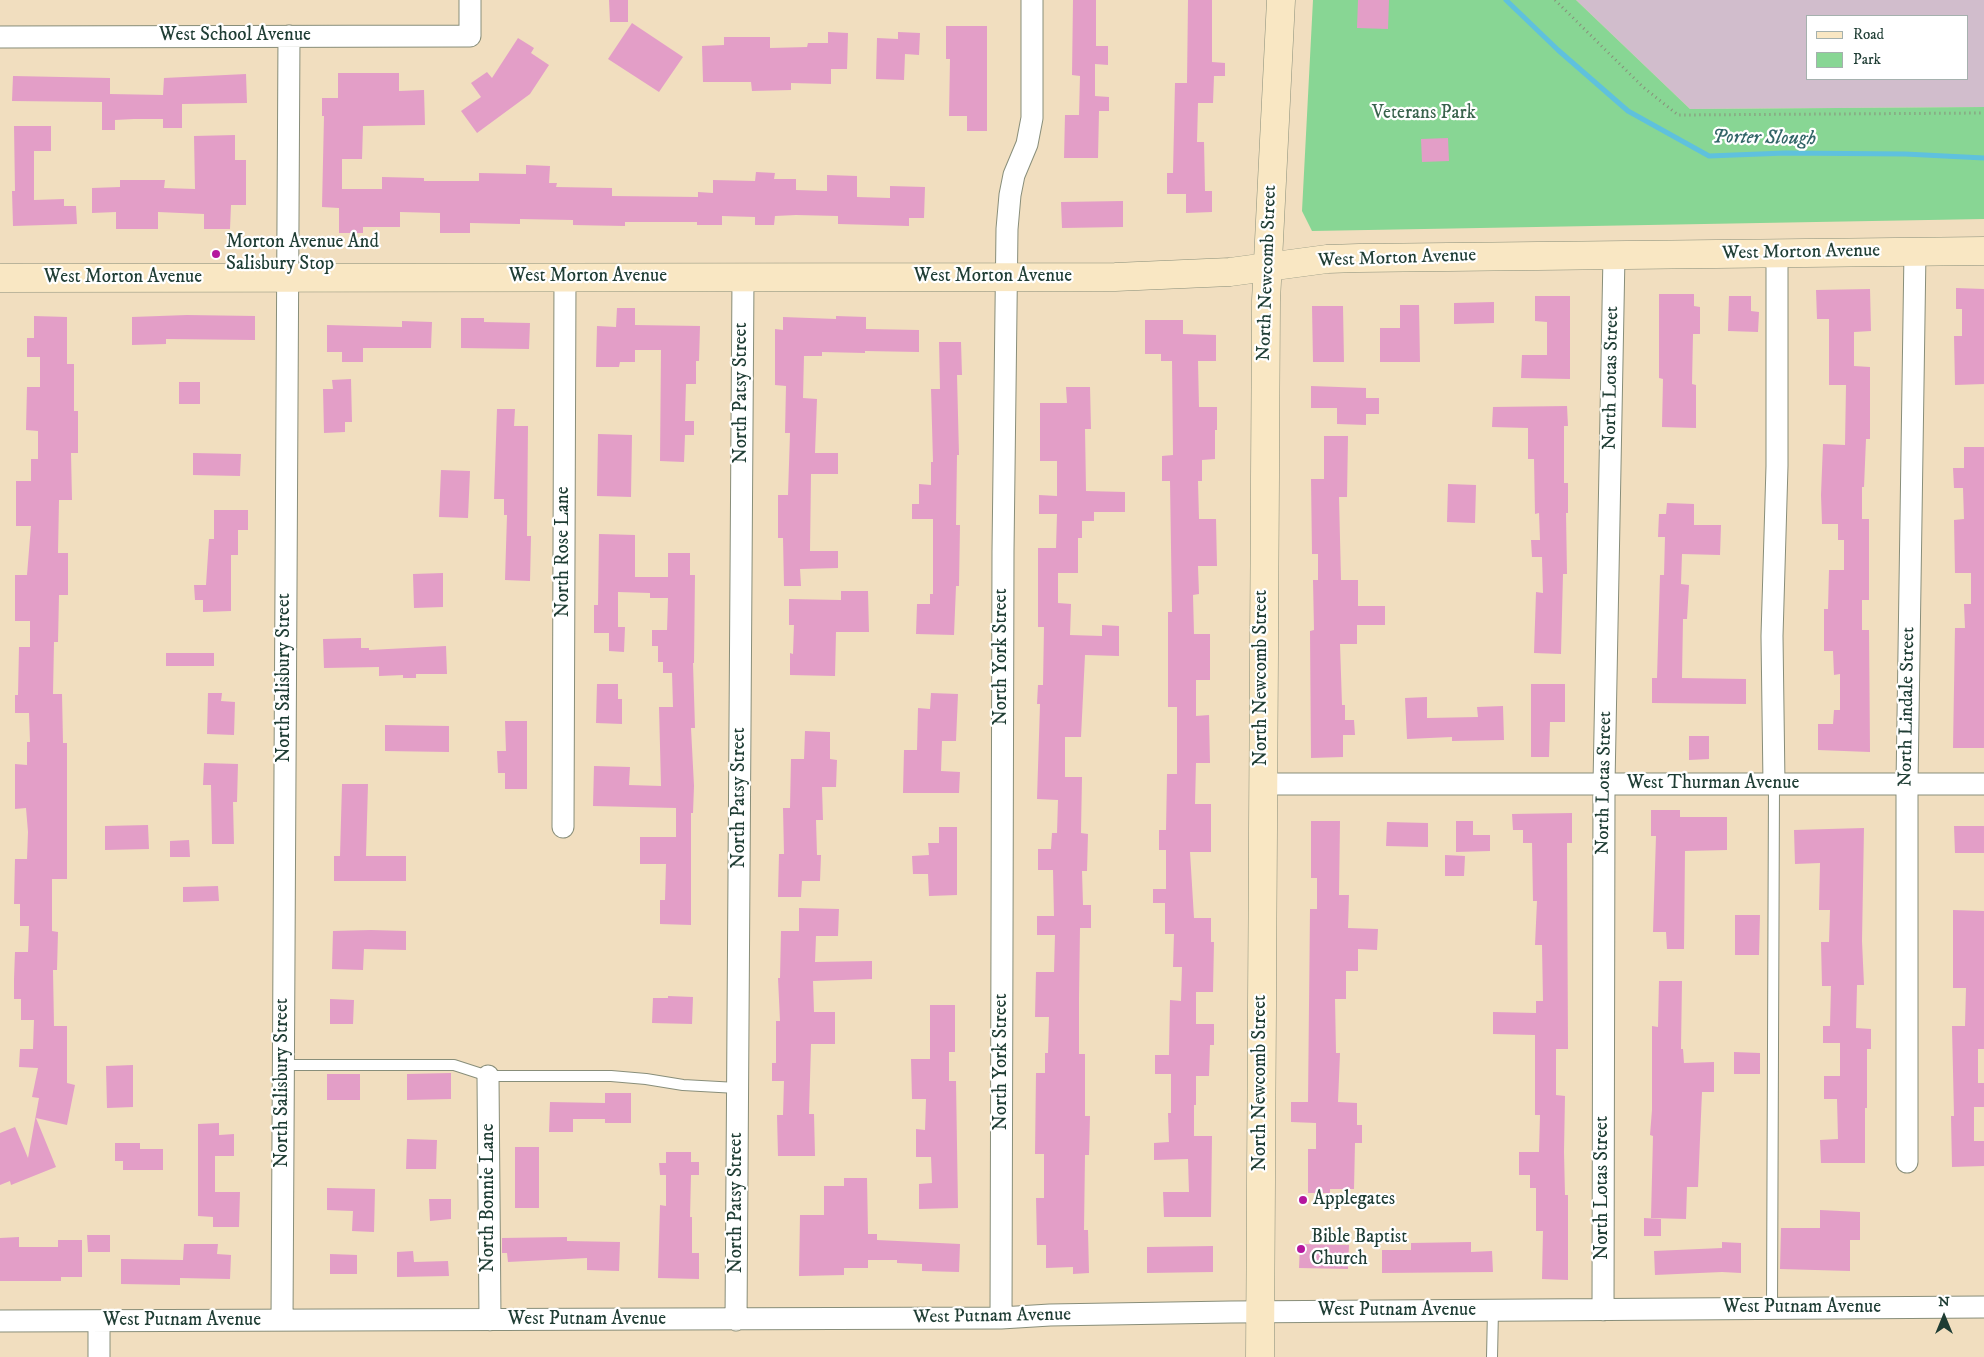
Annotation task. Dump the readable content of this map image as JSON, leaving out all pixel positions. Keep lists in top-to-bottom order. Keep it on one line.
{"streets":{"main road":["West Morton Avenue","North Newcomb Street"],"street":["West School Avenue","North Lotas Street","North Patsy Street","North Rose Lane","North York Street","North Salisbury Street","North Lindale Street","West Thurman Avenue","North Bonnie Lane","West Putnam Avenue"]},"crossings":[["West School Avenue","North Salisbury Street"],["West Morton Avenue","North Newcomb Street"],["West Morton Avenue","North Lotas Street"],["West Morton Avenue","North Patsy Street"],["West Morton Avenue","North Rose Lane"],["West Morton Avenue","North York Street"],["West Morton Avenue","North Salisbury Street"],["West Morton Avenue","North Lindale Street"],["North Newcomb Street","West Thurman Avenue"],["North Newcomb Street","West Putnam Avenue"],["North Lotas Street","West Thurman Avenue"],["North Lotas Street","West Putnam Avenue"],["North Patsy Street","West Putnam Avenue"],["North York Street","West Putnam Avenue"],["North Salisbury Street","West Putnam Avenue"],["North Lindale Street","West Thurman Avenue"],["North Bonnie Lane","West Putnam Avenue"]],"water":["Porter Slough"],"parks":["Veterans Park"],"places":["Morton Avenue And Salisbury Stop","Applegates","Bible Baptist Church"],"legend":["Road","Park"],"north":"top"}
